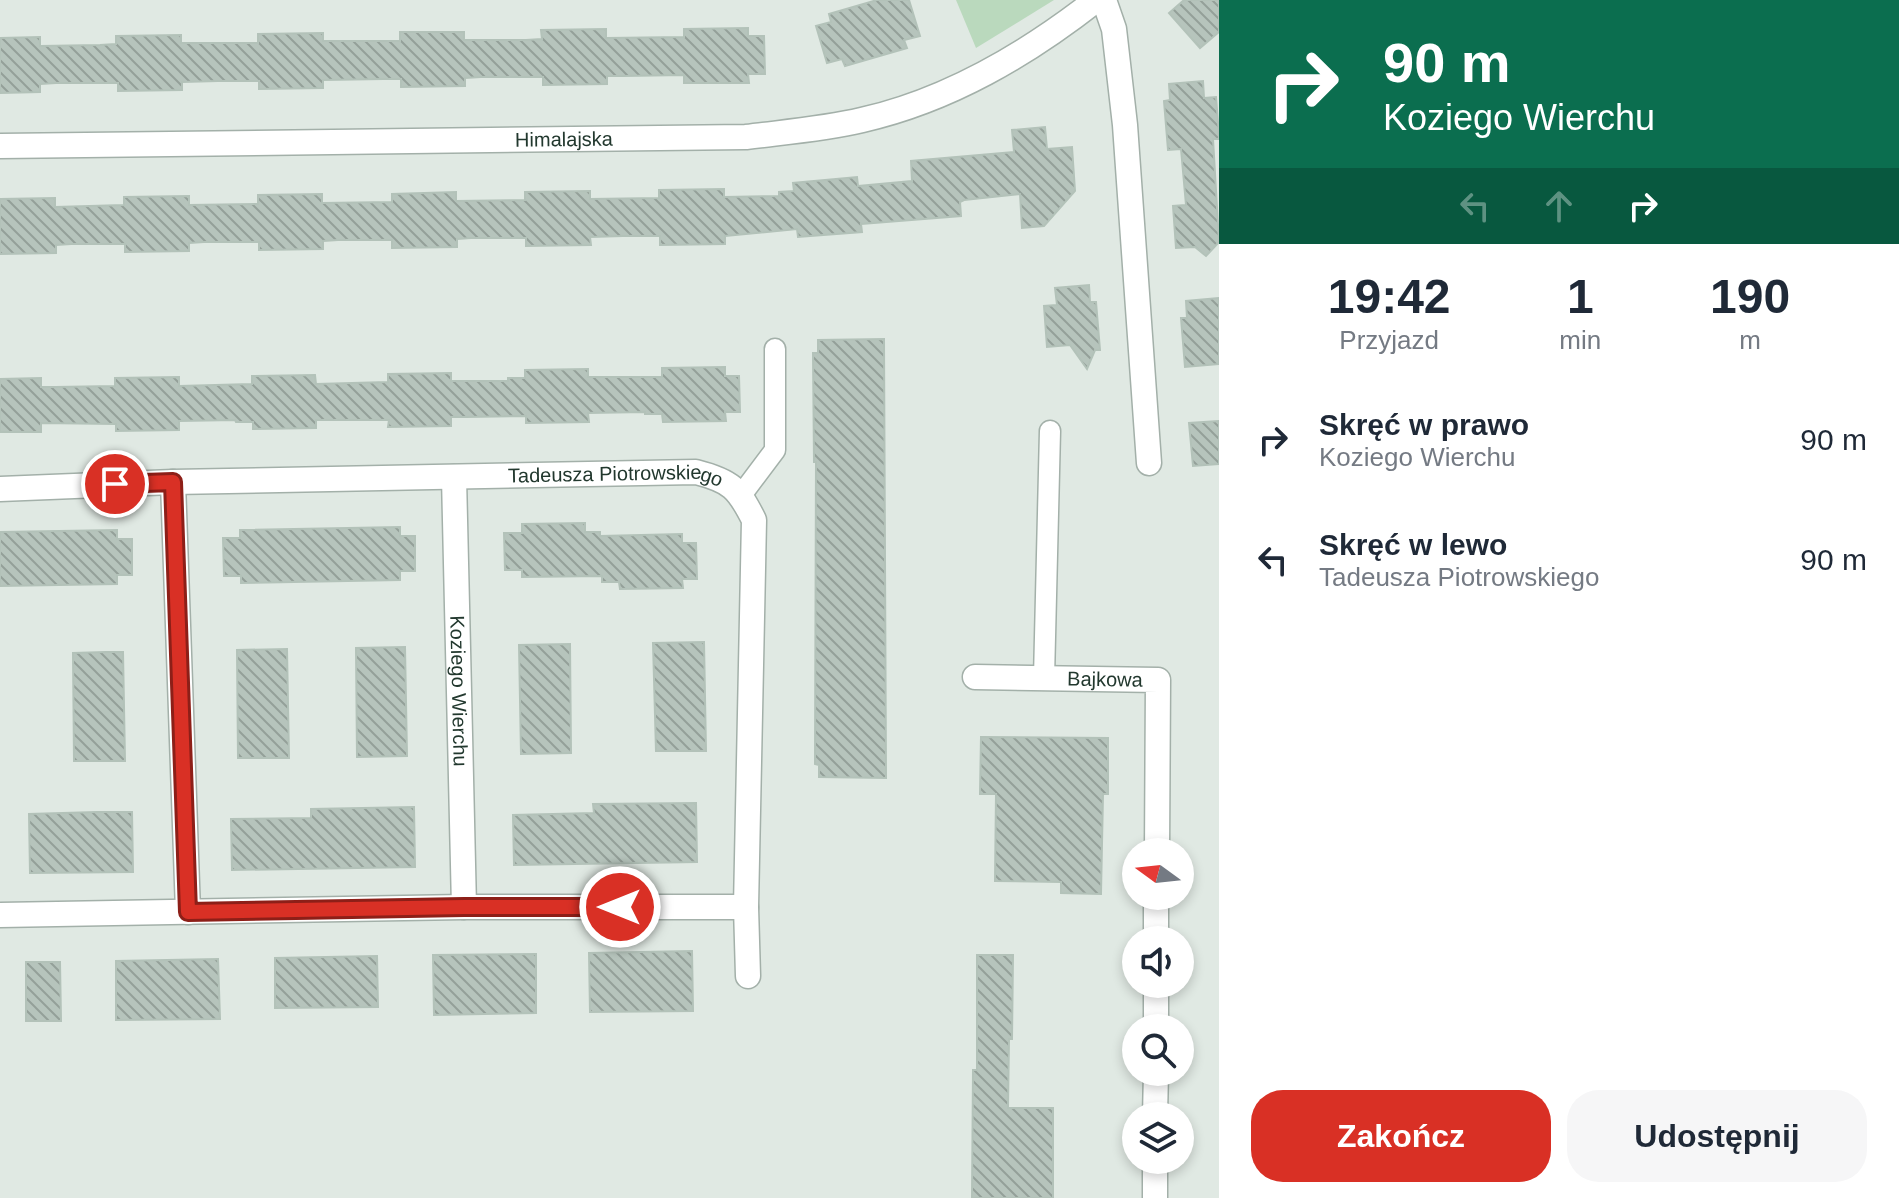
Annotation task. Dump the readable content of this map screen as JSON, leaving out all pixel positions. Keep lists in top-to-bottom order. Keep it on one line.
{"streets":{"street":["Himalajska","Tadeusza Piotrowskiego","Bajkowa","Koziego Wierchu"]},"crossings":[["Tadeusza Piotrowskiego","Koziego Wierchu"]],"north":"left","page":{"turn":["90 m","Koziego Wierchu"],"eta":["19:42","Przyjazd","1","min","190","m"],"list":[{"name":"Skręć w prawo","note":"Koziego Wierchu","value":"90 m"},{"name":"Skręć w lewo","note":"Tadeusza Piotrowskiego","value":"90 m"}],"buttons":["Zakończ","Udostępnij"]}}
